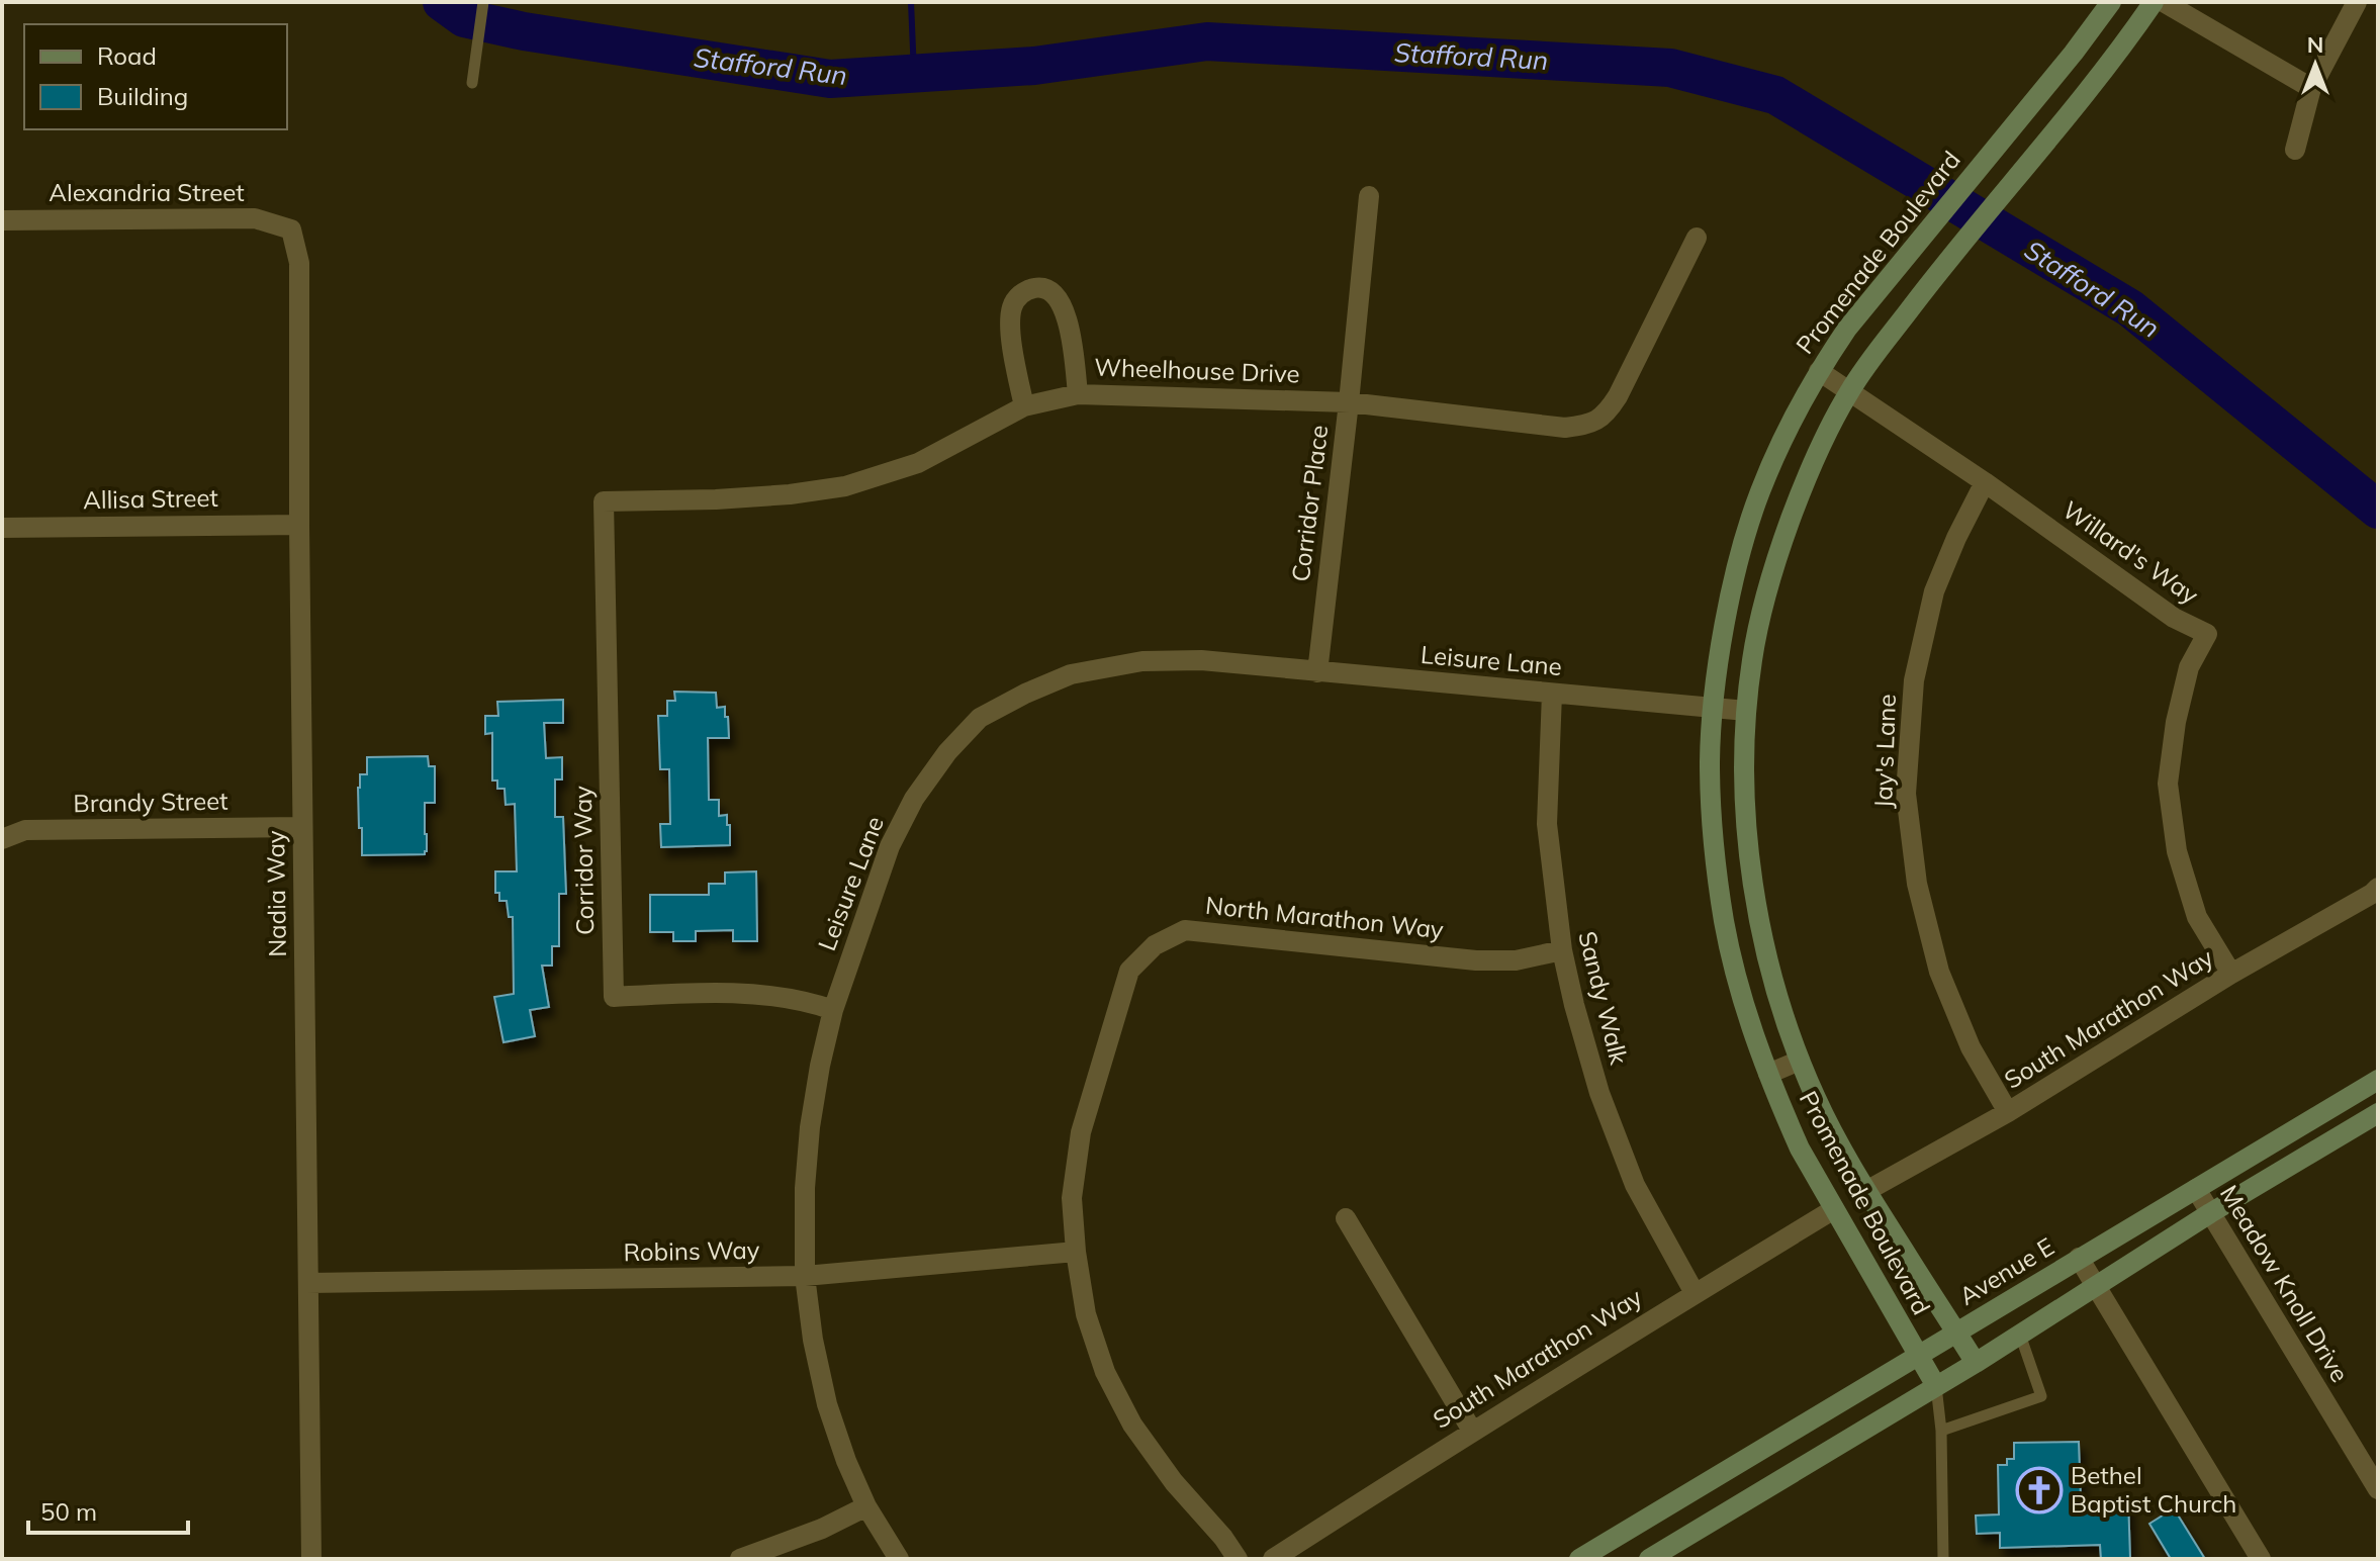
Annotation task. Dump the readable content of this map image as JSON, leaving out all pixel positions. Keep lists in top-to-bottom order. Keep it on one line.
{"streets":{"street":["Alexandria Street","Promenade Boulevard","Wheelhouse Drive","Allisa Street","Corridor Place","Willard's Way","Leisure Lane","Jay's Lane","Brandy Street","Corridor Way","Nadia Way","North Marathon Way","Sandy Walk","South Marathon Way","Robins Way","Avenue E","Meadow Knoll Drive"]},"crossings":[["Alexandria Street","Nadia Way"],["Promenade Boulevard","Willard's Way"],["Promenade Boulevard","Leisure Lane"],["Promenade Boulevard","South Marathon Way"],["Promenade Boulevard","Avenue E"],["Wheelhouse Drive","Corridor Place"],["Wheelhouse Drive","Corridor Way"],["Allisa Street","Nadia Way"],["Corridor Place","Leisure Lane"],["Willard's Way","Jay's Lane"],["Willard's Way","South Marathon Way"],["Leisure Lane","Corridor Way"],["Leisure Lane","Sandy Walk"],["Leisure Lane","Robins Way"],["Jay's Lane","South Marathon Way"],["Brandy Street","Nadia Way"],["Nadia Way","Robins Way"],["North Marathon Way","Sandy Walk"],["North Marathon Way","Robins Way"],["Sandy Walk","South Marathon Way"],["Avenue E","Meadow Knoll Drive"]],"water":["Stafford Run"],"places":{"church":["Bethel Baptist Church"]},"legend":["Road","Building"],"scale_bar":"50 m","north":"top"}
